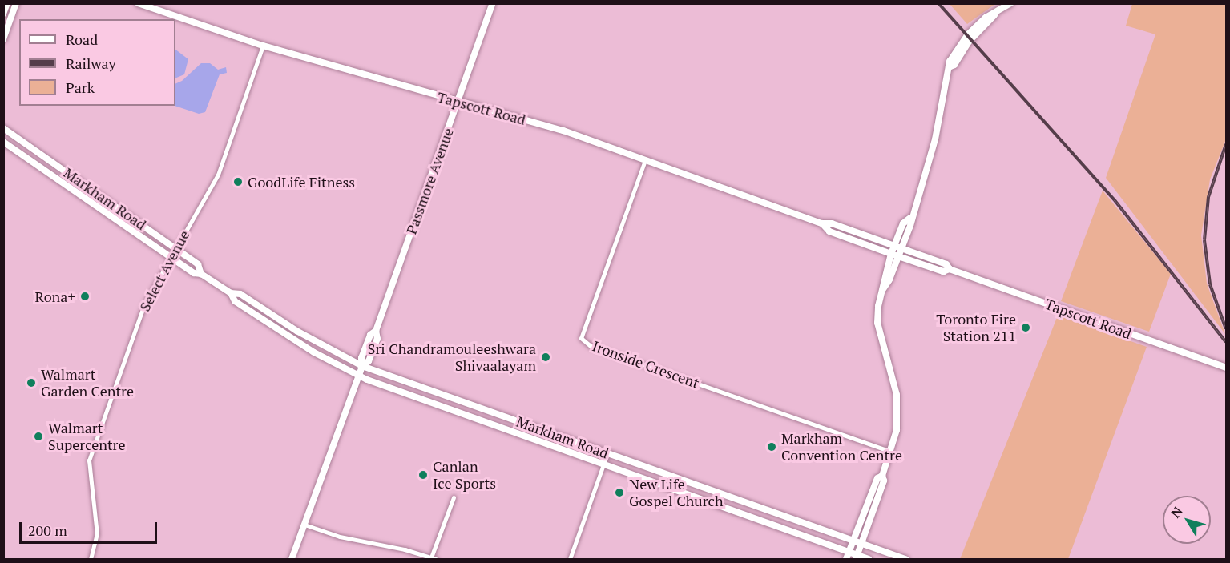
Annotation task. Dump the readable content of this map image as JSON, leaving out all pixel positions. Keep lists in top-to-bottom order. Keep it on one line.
{"streets":{"main road":["Markham Road"],"street":["Tapscott Road","Passmore Avenue","Select Avenue","Ironside Crescent"]},"crossings":[["Tapscott Road","Passmore Avenue"],["Tapscott Road","Select Avenue"],["Tapscott Road","Ironside Crescent"],["Passmore Avenue","Markham Road"],["Markham Road","Select Avenue"]],"places":["GoodLife Fitness","Rona+","Toronto Fire Station 211","Sri Chandramouleeshwara Shivaalayam","Walmart Garden Centre","Walmart Supercentre","Markham Convention Centre","Canlan Ice Sports","New Life Gospel Church"],"legend":["Road","Railway","Park"],"scale_bar":"200 m","north":"top left"}
